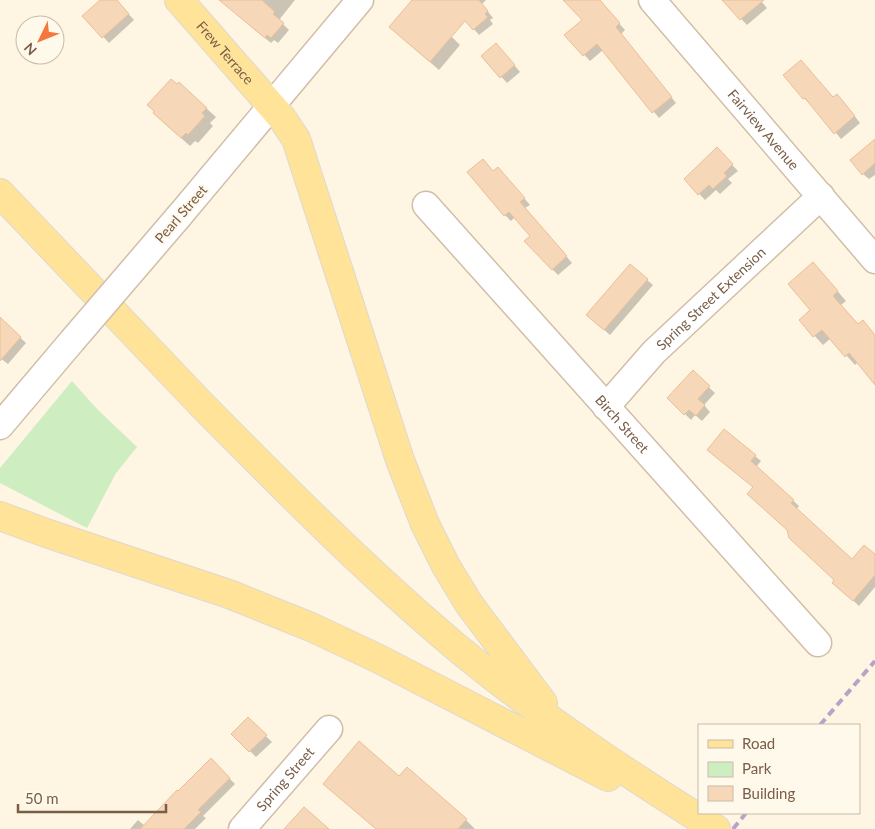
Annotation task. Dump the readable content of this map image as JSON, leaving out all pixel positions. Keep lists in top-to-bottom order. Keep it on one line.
{"streets":{"main road":["Frew Terrace"],"street":["Fairview Avenue","Pearl Street","Spring Street Extension","Birch Street","Spring Street"]},"crossings":[["Frew Terrace","Pearl Street"],["Fairview Avenue","Spring Street Extension"],["Spring Street Extension","Birch Street"]],"legend":["Road","Park","Building"],"scale_bar":"50 m","north":"bottom left"}
